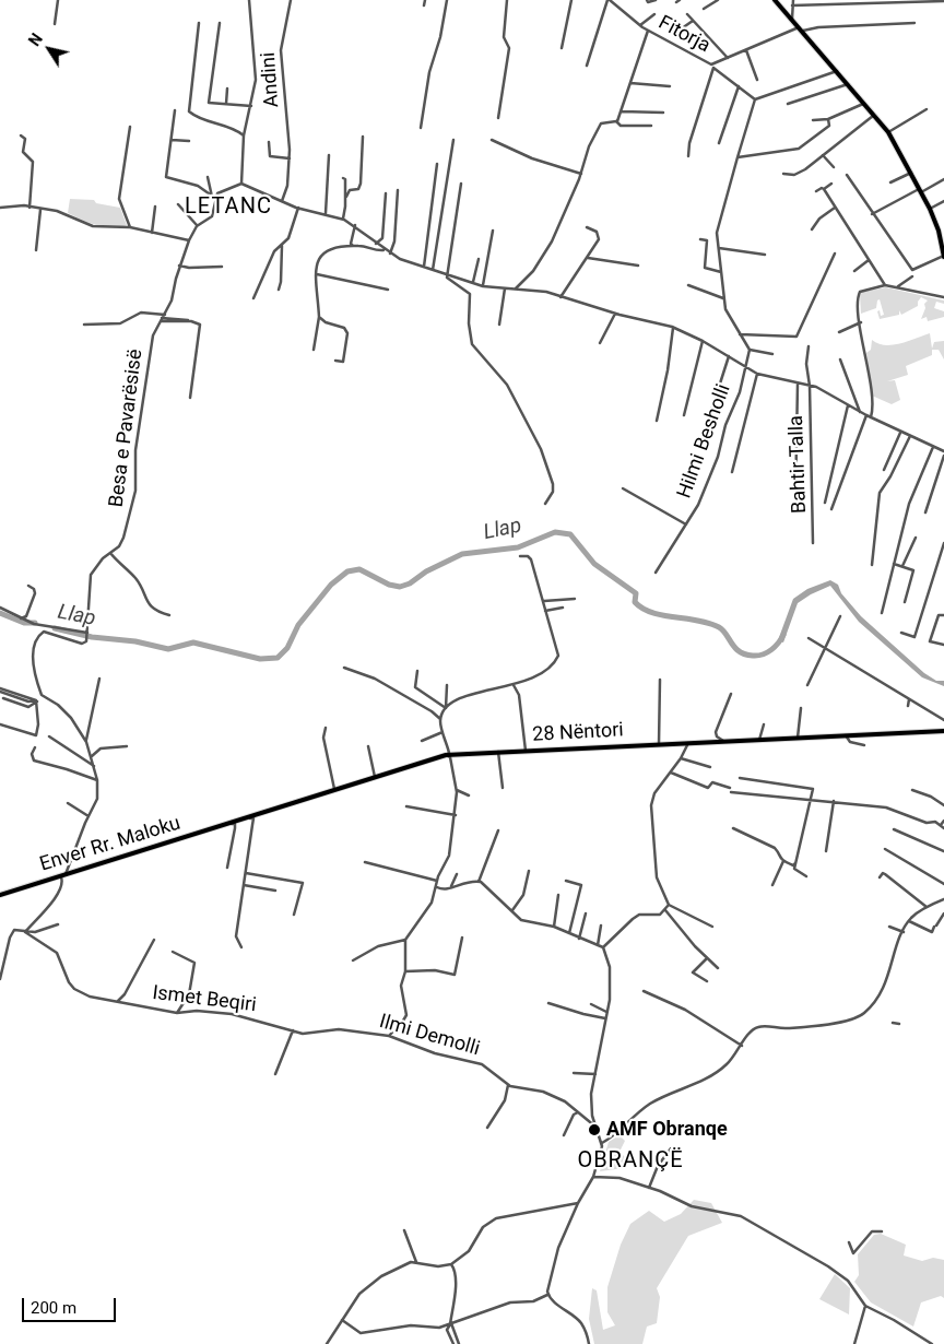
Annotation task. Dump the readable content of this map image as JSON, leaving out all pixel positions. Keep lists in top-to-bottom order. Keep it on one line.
{"streets":{"main road":["28 Nëntori","Enver Rr. Maloku"],"street":["Fitorja","Andini","Besa e Pavarësisë","Hilmi Besholli","Bahtir Talla","Ismet Beqiri","Ilmi Demolli"]},"crossings":[["28 Nëntori","Enver Rr. Maloku"],["Ismet Beqiri","Ilmi Demolli"]],"districts":["LETANC","OBRANÇË"],"water":["Llap"],"places":["AMF Obranqe"],"scale_bar":"200 m","north":"top left"}
